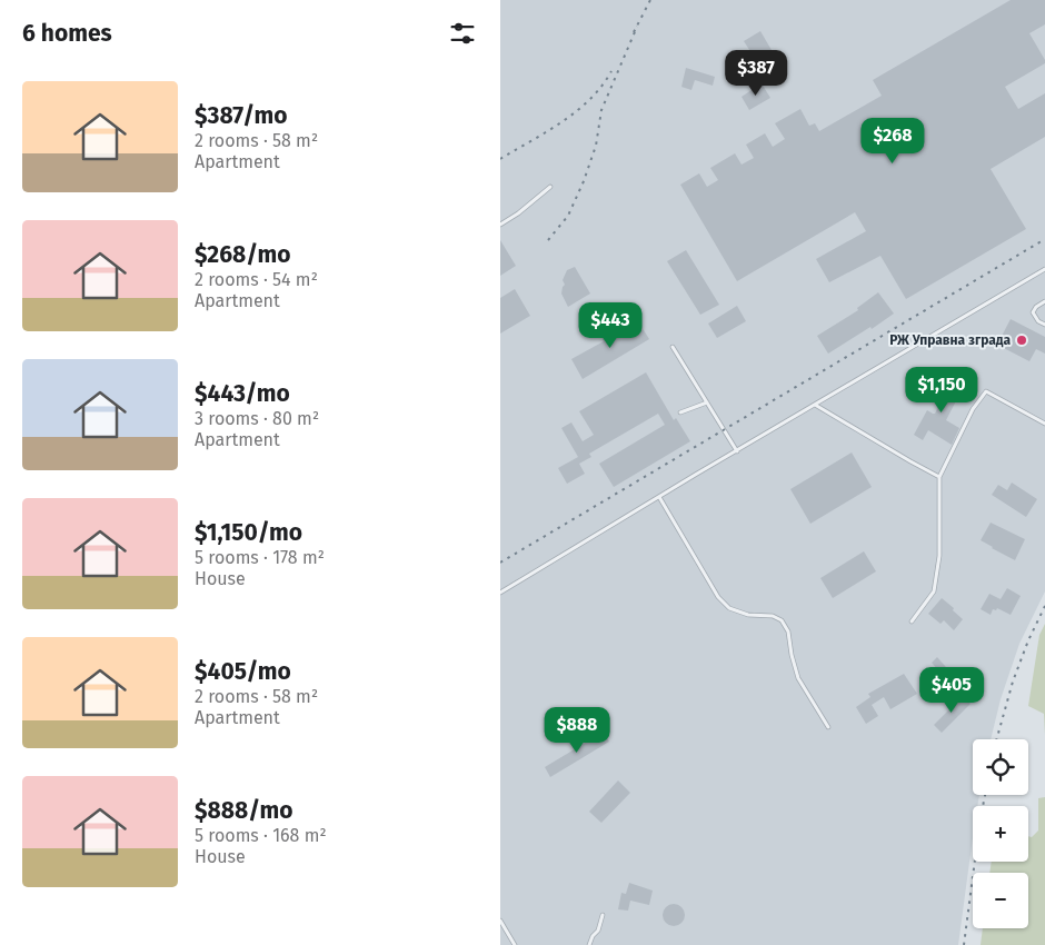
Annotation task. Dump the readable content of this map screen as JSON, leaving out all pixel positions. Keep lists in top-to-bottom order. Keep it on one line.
{"places":["РЖ Управна зграда"],"page":{"heading":"6 homes","price":["$387","$268","$443","$1,150","$405","$888"],"list":[{"name":"$387/mo","note":"2 rooms · 58 m² · Apartment"},{"name":"$268/mo","note":"2 rooms · 54 m² · Apartment"},{"name":"$443/mo","note":"3 rooms · 80 m² · Apartment"},{"name":"$1,150/mo","note":"5 rooms · 178 m² · House"},{"name":"$405/mo","note":"2 rooms · 58 m² · Apartment"},{"name":"$888/mo","note":"5 rooms · 168 m² · House"}],"map_buttons":["+","−"]}}
